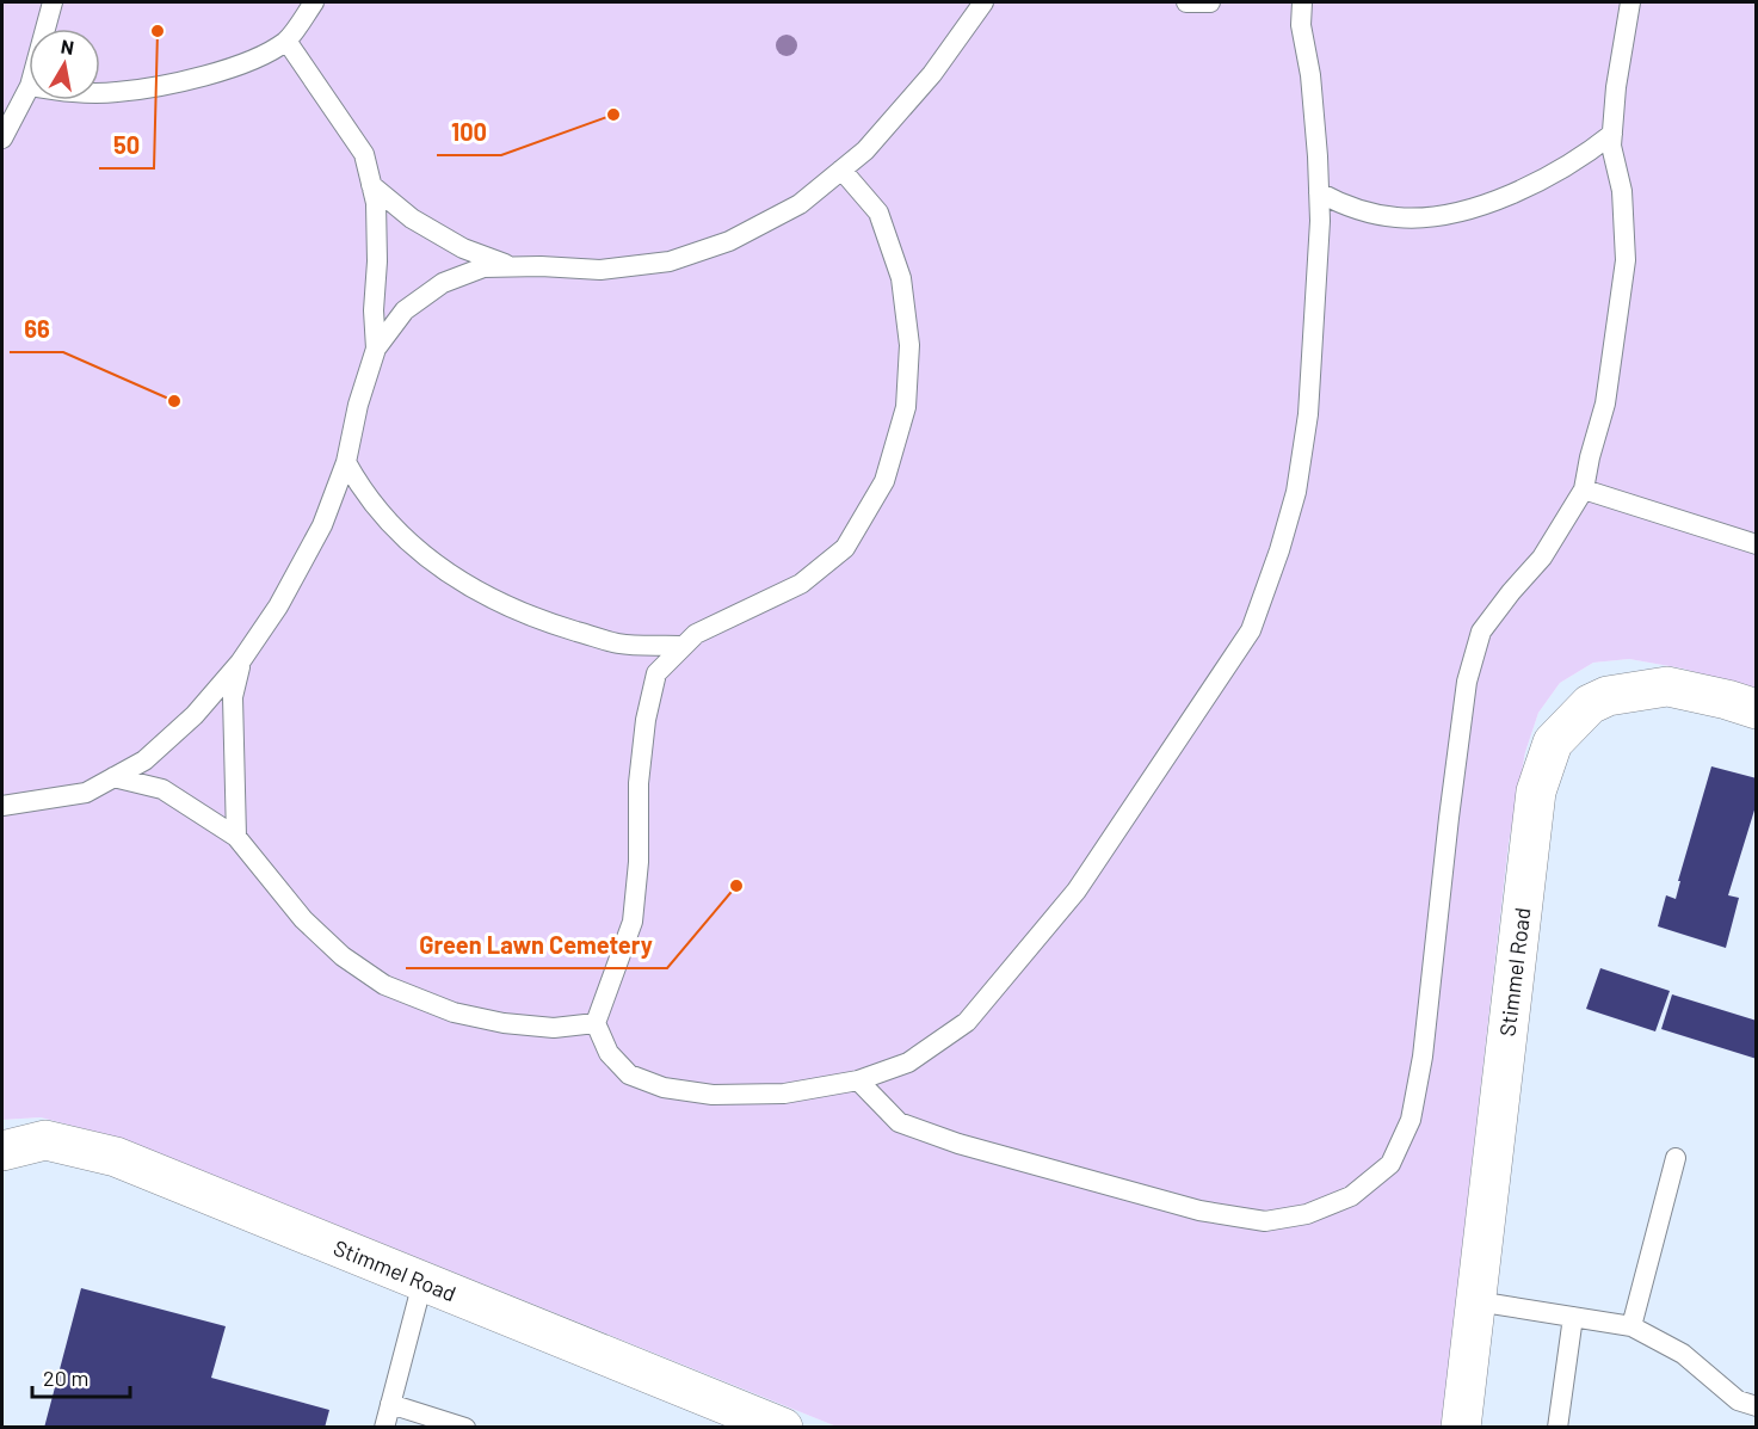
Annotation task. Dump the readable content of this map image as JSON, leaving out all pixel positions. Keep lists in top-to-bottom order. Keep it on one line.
{"streets":{"street":["Stimmel Road"]},"places":["50","100","66","Green Lawn Cemetery"],"scale_bar":"20 m","north":"top"}
